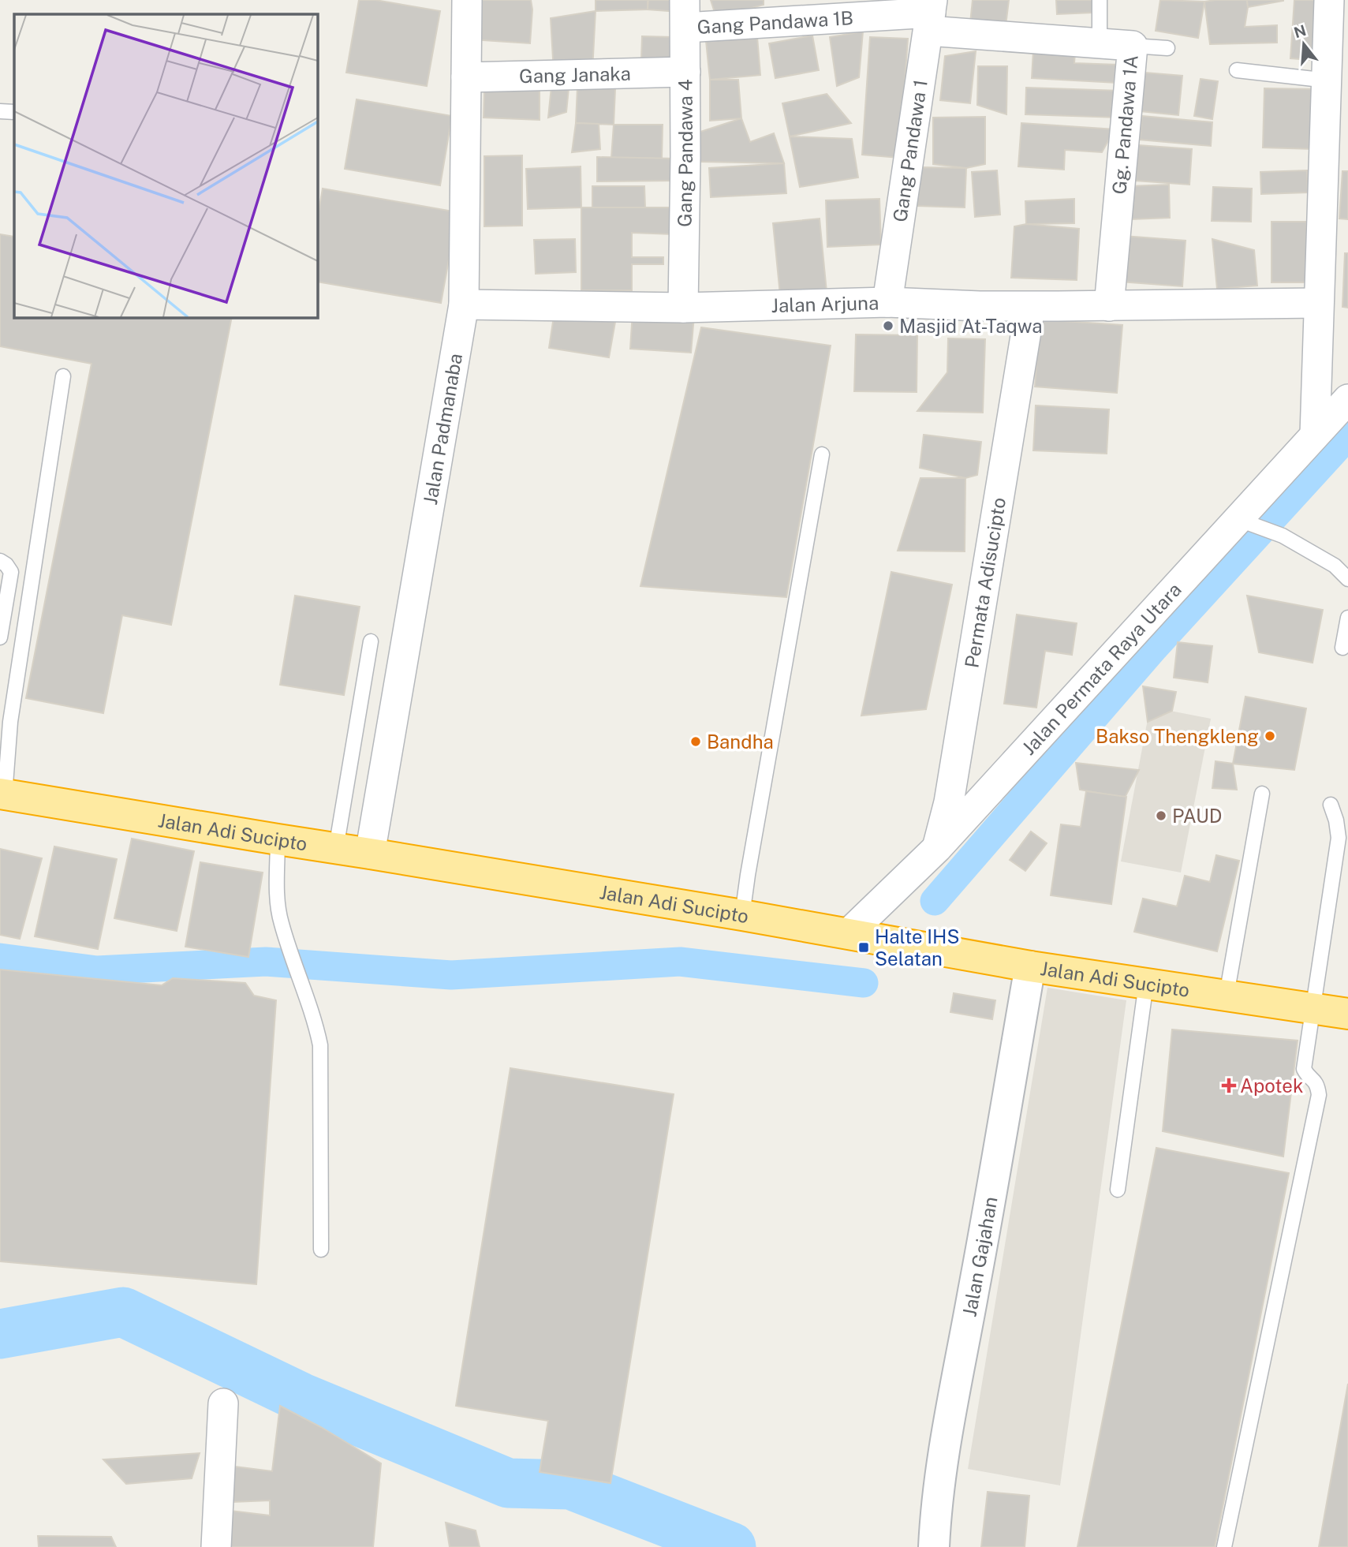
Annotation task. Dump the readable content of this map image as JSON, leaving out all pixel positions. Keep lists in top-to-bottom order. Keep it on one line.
{"streets":{"highway":["Jalan Adi Sucipto"],"street":["Gang Pandawa 1B","Gang Janaka","Gg. Pandawa 1A","Gang Pandawa 1","Gang Pandawa 4","Jalan Arjuna","Jalan Padmanaba","Permata Adisucipto","Jalan Permata Raya Utara","Jalan Gajahan"]},"crossings":[["Gang Pandawa 1B","Gg. Pandawa 1A"],["Gang Pandawa 1B","Gang Pandawa 1"],["Gang Pandawa 1B","Gang Pandawa 4"],["Gang Janaka","Gang Pandawa 4"],["Gang Janaka","Jalan Padmanaba"],["Gg. Pandawa 1A","Gang Pandawa 1"],["Gg. Pandawa 1A","Jalan Arjuna"],["Gang Pandawa 1","Jalan Arjuna"],["Gang Pandawa 4","Jalan Arjuna"],["Jalan Arjuna","Jalan Padmanaba"],["Jalan Padmanaba","Jalan Adi Sucipto"],["Permata Adisucipto","Jalan Permata Raya Utara"],["Jalan Permata Raya Utara","Jalan Adi Sucipto"],["Jalan Adi Sucipto","Jalan Gajahan"]],"places":{"other":["Masjid At-Taqwa","Bakso Thengkleng","Bandha","PAUD"],"transit":["Halte IHS Selatan"],"health":["Apotek"]},"north":"top"}
